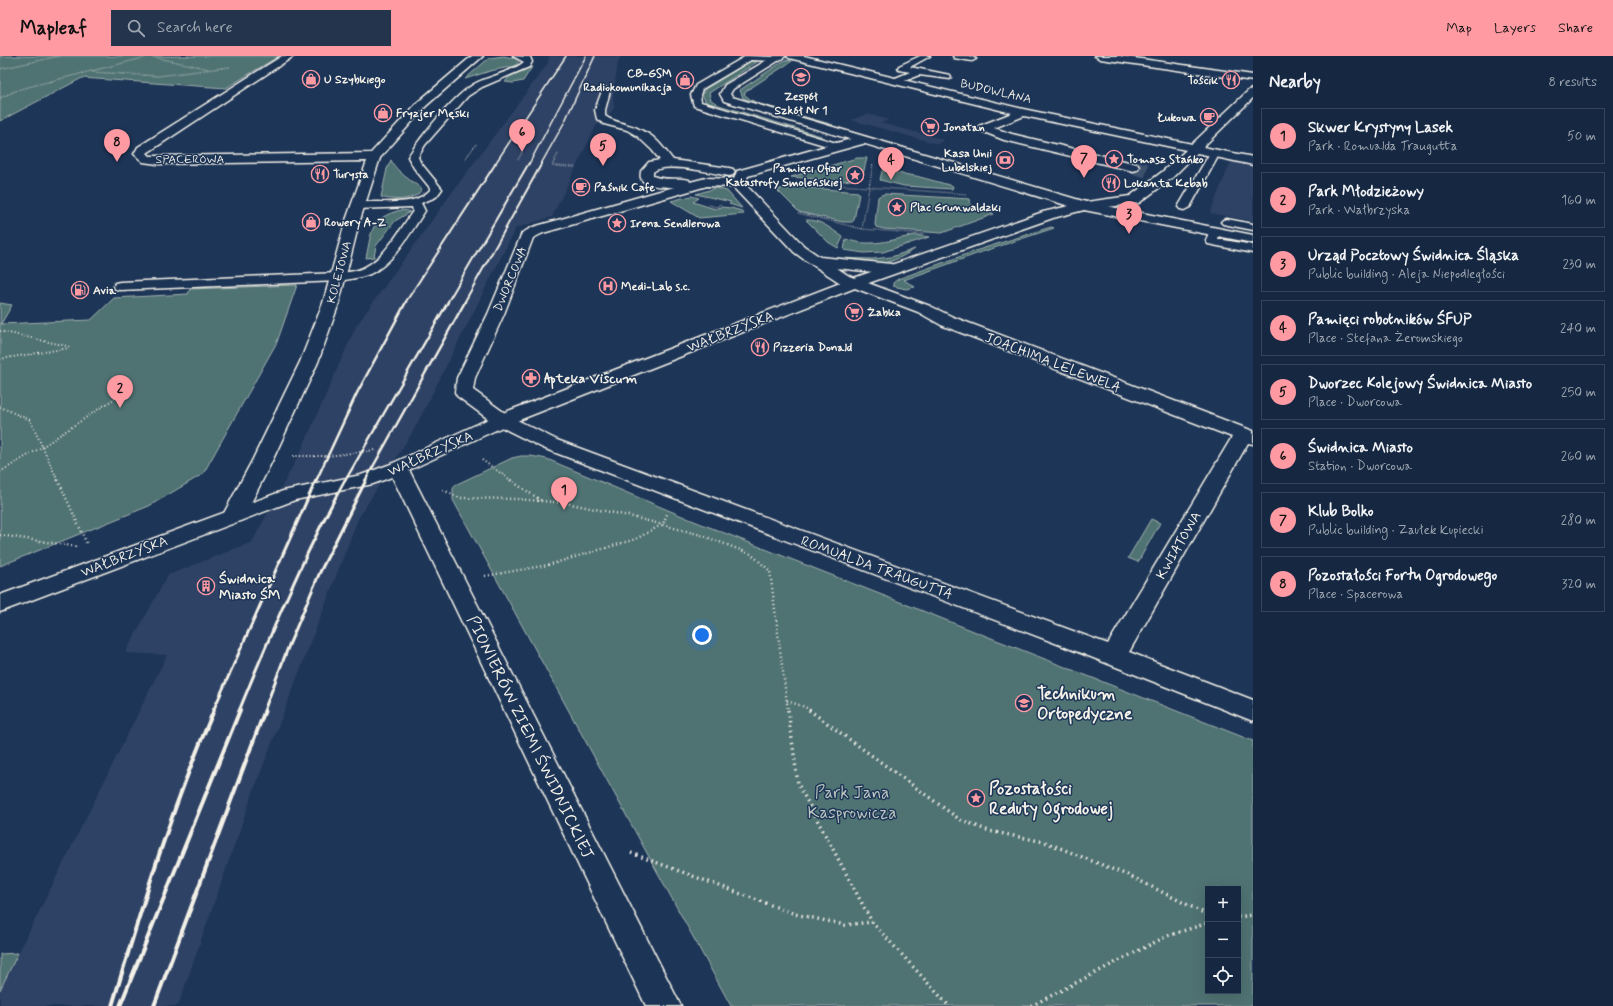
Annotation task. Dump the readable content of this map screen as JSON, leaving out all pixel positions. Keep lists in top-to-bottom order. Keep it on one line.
{"streets":{"street":["BUDOWLANA","SPACEROWA","KOLEJOWA","DWORCOWA","WAŁBRZYSKA","JOACHIMA LELEWELA","KWIATOWA","ROMUALDA TRAUGUTTA","PIONIERÓW ZIEMI ŚWIDNICKIEJ"]},"crossings":[["SPACEROWA","KOLEJOWA"],["KOLEJOWA","WAŁBRZYSKA"],["DWORCOWA","WAŁBRZYSKA"],["DWORCOWA","ROMUALDA TRAUGUTTA"],["WAŁBRZYSKA","JOACHIMA LELEWELA"],["WAŁBRZYSKA","ROMUALDA TRAUGUTTA"],["WAŁBRZYSKA","PIONIERÓW ZIEMI ŚWIDNICKIEJ"],["JOACHIMA LELEWELA","KWIATOWA"],["KWIATOWA","ROMUALDA TRAUGUTTA"]],"parks":["Park Jana Kasprowicza"],"places":{"school or university":["Zespół Szkół Nr 1","Technikum Ortopedyczne"],"shop":["U Szybkiego","CB-GSM Radiokomunikacja","Fryzjer Męski","Rowery A-Z"],"restaurant":["Tościk","Turysta","Lokanta Kebab","Pizzeria Donald"],"cafe":["Łukowa","Paśnik Cafe"],"supermarket":["Jonatan","Żabka"],"place":["Tomasz Stańko","Pamięci Ofiar Katastrofy Smoleńskiej","Plac Grunwaldzki","Irena Sendlerowa","Pozostałości Reduty Ogrodowej"],"bank":["Kasa Unii Lubelskiej"],"hospital":["Medi-Lab s.c."],"fuel station":["Avia"],"pharmacy":["Apteka Viscum"],"building":["Świdnica Miasto ŚM"]},"page":{"header":"Mapleaf","search":"Search here","nav":["Map","Layers","Share"],"heading":["Nearby","8 results"],"list":[{"mark":"1","name":"Skwer Krystyny Lasek","note":"Park · Romualda Traugutta","value":"50 m"},{"mark":"2","name":"Park Młodzieżowy","note":"Park · Wałbrzyska","value":"160 m"},{"mark":"3","name":"Urząd Pocztowy Świdnica Śląska","note":"Public building · Aleja Niepodległości","value":"230 m"},{"mark":"4","name":"Pamięci robotników ŚFUP","note":"Place · Stefana Żeromskiego","value":"240 m"},{"mark":"5","name":"Dworzec Kolejowy Świdnica Miasto","note":"Place · Dworcowa","value":"250 m"},{"mark":"6","name":"Świdnica Miasto","note":"Station · Dworcowa","value":"260 m"},{"mark":"7","name":"Klub Bolko","note":"Public building · Zaułek Kupiecki","value":"280 m"},{"mark":"8","name":"Pozostałości Fortu Ogrodowego","note":"Place · Spacerowa","value":"320 m"}],"pins":["6","8","5","7","4","3","2","1"],"map_buttons":["+","−"]}}
